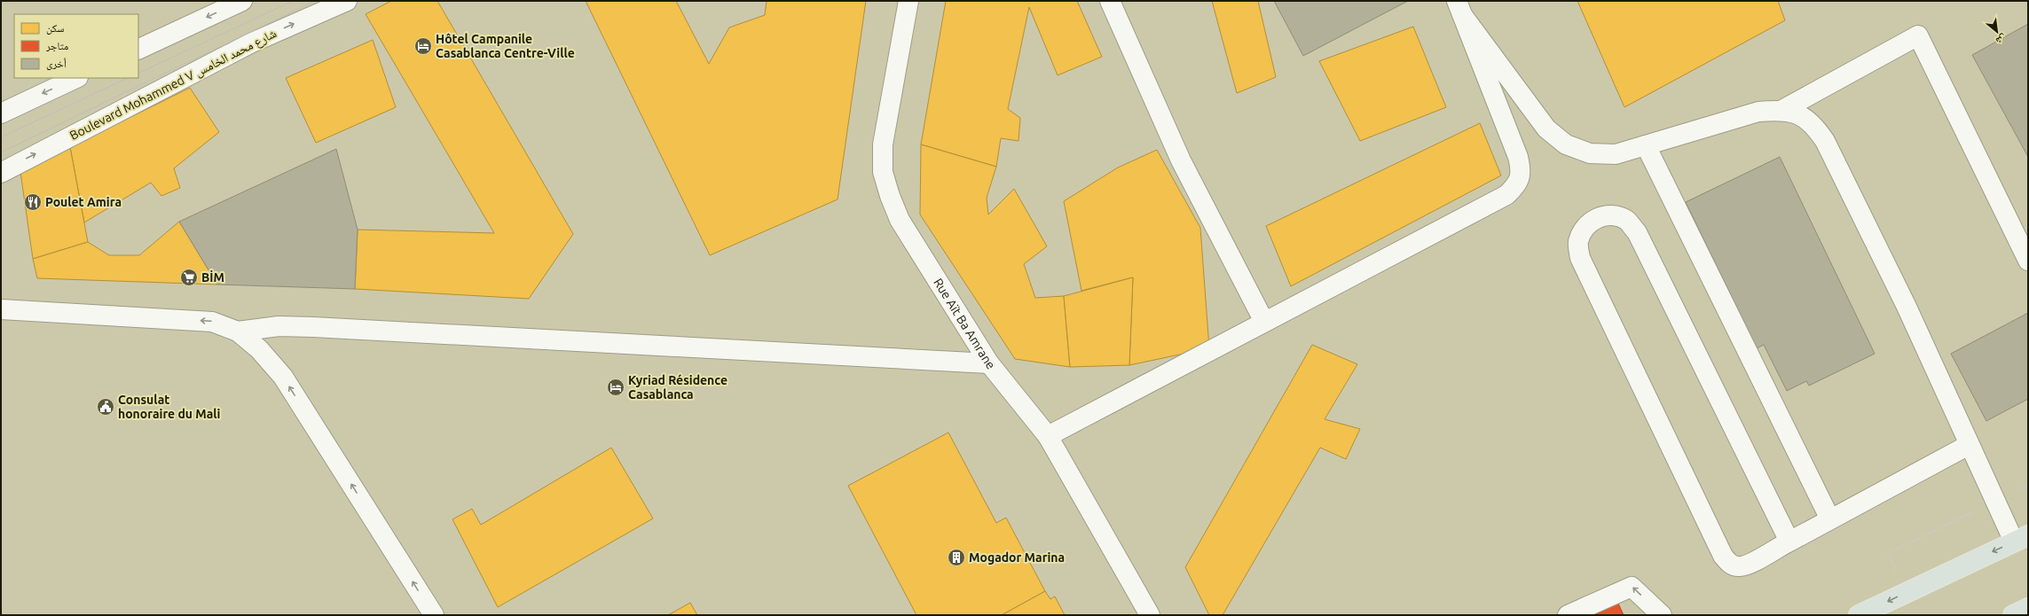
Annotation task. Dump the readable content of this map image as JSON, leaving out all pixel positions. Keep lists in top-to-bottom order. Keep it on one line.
{"streets":{"street":["Boulevard Mohammed V شارع محمد الخامس","Rue Aït Ba Amrane"]},"places":{"hotel":["Hôtel Campanile Casablanca Centre-Ville","Kyriad Résidence Casablanca"],"restaurant":["Poulet Amira"],"supermarket":["BİM"],"public building":["Consulat honoraire du Mali"],"building":["Mogador Marina"]},"legend":["سكن","متاجر","أخرى"],"north":"bottom right"}
